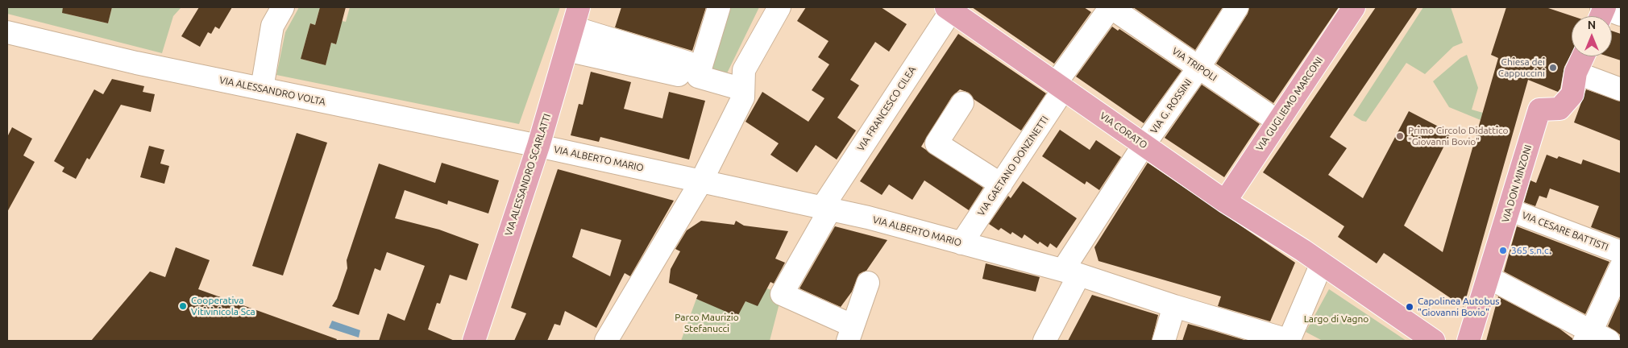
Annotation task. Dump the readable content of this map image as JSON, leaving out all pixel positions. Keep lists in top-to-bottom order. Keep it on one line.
{"streets":{"main road":["VIA GUGLIEMO MARCONI","VIA CORATO","VIA ALESSANDRO SCARLATTI","VIA DON MINZONI"],"street":["VIA TRIPOLI","VIA ALESSANDRO VOLTA","VIA G. ROSSINI","VIA FRANCESCO CILEA","VIA ALBERTO MARIO","VIA GAETANO DONZINETTI","VIA CESARE BATTISTI"]},"crossings":[["VIA TRIPOLI","VIA GUGLIEMO MARCONI"],["VIA TRIPOLI","VIA G. ROSSINI"],["VIA TRIPOLI","VIA GAETANO DONZINETTI"],["VIA ALESSANDRO VOLTA","VIA ALBERTO MARIO"],["VIA ALESSANDRO VOLTA","VIA ALESSANDRO SCARLATTI"],["VIA GUGLIEMO MARCONI","VIA CORATO"],["VIA G. ROSSINI","VIA CORATO"],["VIA G. ROSSINI","VIA ALBERTO MARIO"],["VIA FRANCESCO CILEA","VIA CORATO"],["VIA FRANCESCO CILEA","VIA ALBERTO MARIO"],["VIA CORATO","VIA GAETANO DONZINETTI"],["VIA ALBERTO MARIO","VIA GAETANO DONZINETTI"],["VIA ALBERTO MARIO","VIA ALESSANDRO SCARLATTI"],["VIA DON MINZONI","VIA CESARE BATTISTI"]],"parks":["Parco Maurizio Stefanucci","Largo di Vagno"],"places":["Chiesa dei Cappuccini","Primo Circolo Didattico \"Giovanni Bovio\"","365 s.n.c.","Cooperativa Vitivinicola Sca","Capolinea Autobus \"Giovanni Bovio\""],"north":"top"}
